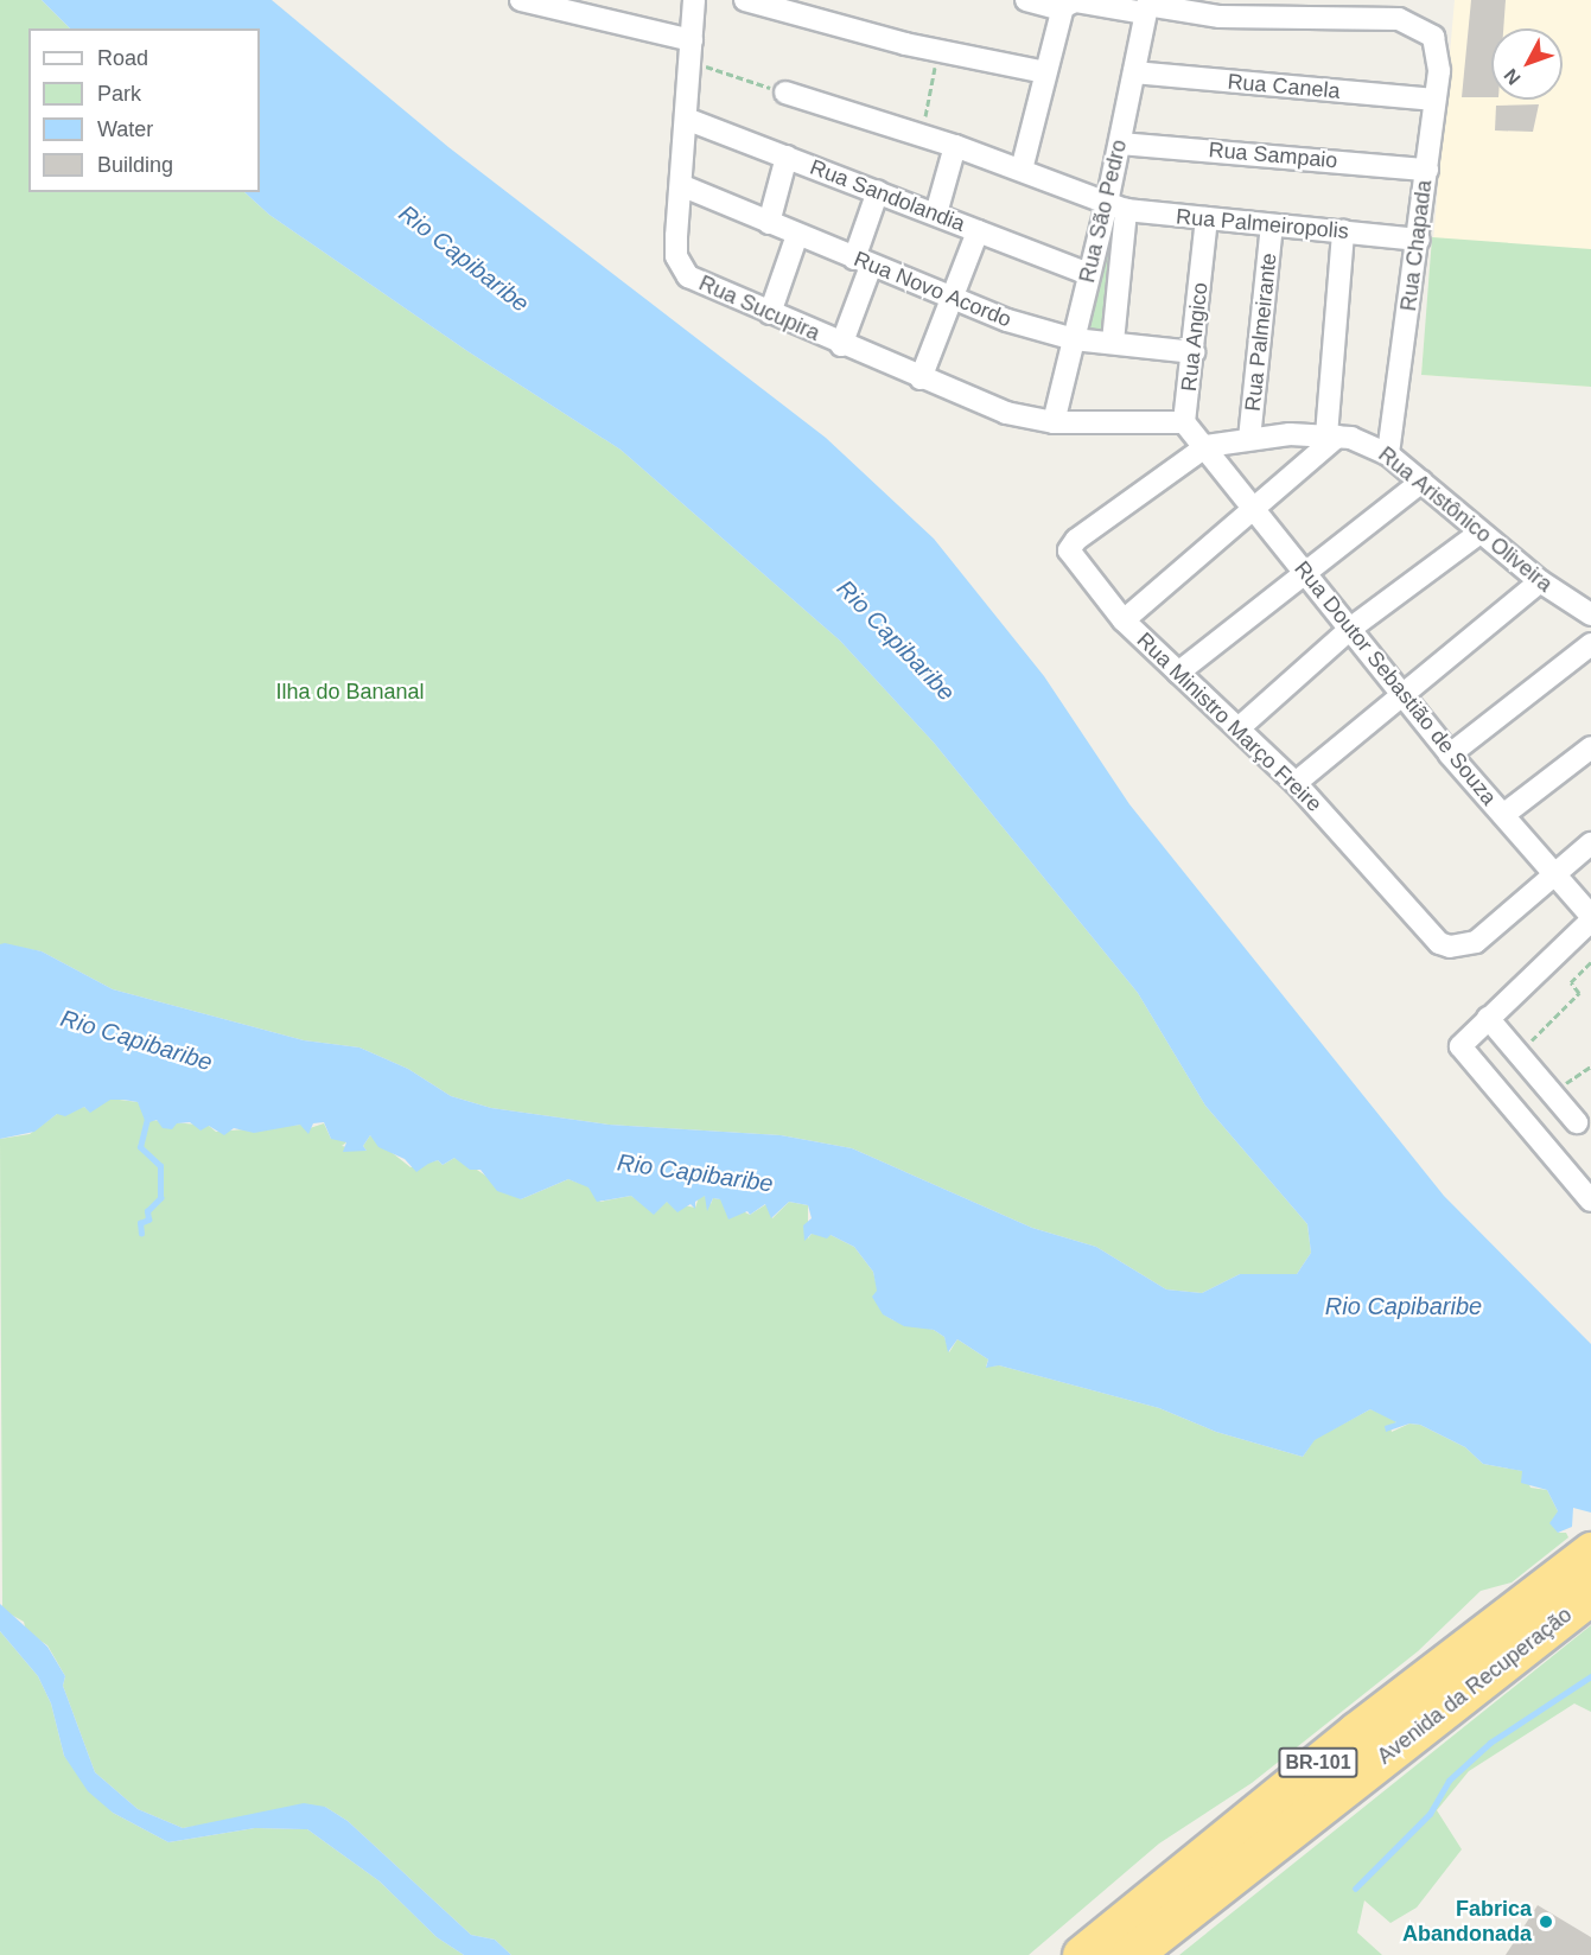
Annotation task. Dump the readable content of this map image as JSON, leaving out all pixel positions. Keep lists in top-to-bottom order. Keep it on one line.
{"streets":{"highway":["Avenida da Recuperação","BR-101"],"street":["Rua Canela","Rua Sampaio","Rua Sandolandia","Rua São Pedro","Rua Palmeiropolis","Rua Chapada","Rua Novo Acordo","Rua Sucupira","Rua Palmeirante","Rua Angico","Rua Aristônico Oliveira","Rua Doutor Sebastião de Souza","Rua Ministro Março Freire"]},"crossings":[["Rua Canela","Rua São Pedro"],["Rua Canela","Rua Chapada"],["Rua Sampaio","Rua São Pedro"],["Rua Sampaio","Rua Chapada"],["Rua Sandolandia","Rua São Pedro"],["Rua Sandolandia","Rua Sucupira"],["Rua São Pedro","Rua Palmeiropolis"],["Rua São Pedro","Rua Novo Acordo"],["Rua São Pedro","Rua Sucupira"],["Rua Palmeiropolis","Rua Chapada"],["Rua Palmeiropolis","Rua Palmeirante"],["Rua Palmeiropolis","Rua Angico"],["Rua Chapada","Rua Aristônico Oliveira"],["Rua Novo Acordo","Rua Sucupira"],["Rua Novo Acordo","Rua Angico"],["Rua Palmeirante","Rua Aristônico Oliveira"],["Rua Angico","Rua Aristônico Oliveira"],["Rua Angico","Rua Doutor Sebastião de Souza"],["Rua Angico","Rua Ministro Março Freire"],["Rua Aristônico Oliveira","Rua Doutor Sebastião de Souza"],["Rua Aristônico Oliveira","Rua Ministro Março Freire"],["Rua Doutor Sebastião de Souza","Rua Ministro Março Freire"],["Avenida da Recuperação","BR-101"]],"water":["Rio Capibaribe"],"parks":["Ilha do Bananal"],"places":["Fabrica Abandonada"],"legend":["Road","Park","Water","Building"],"north":"bottom left"}
